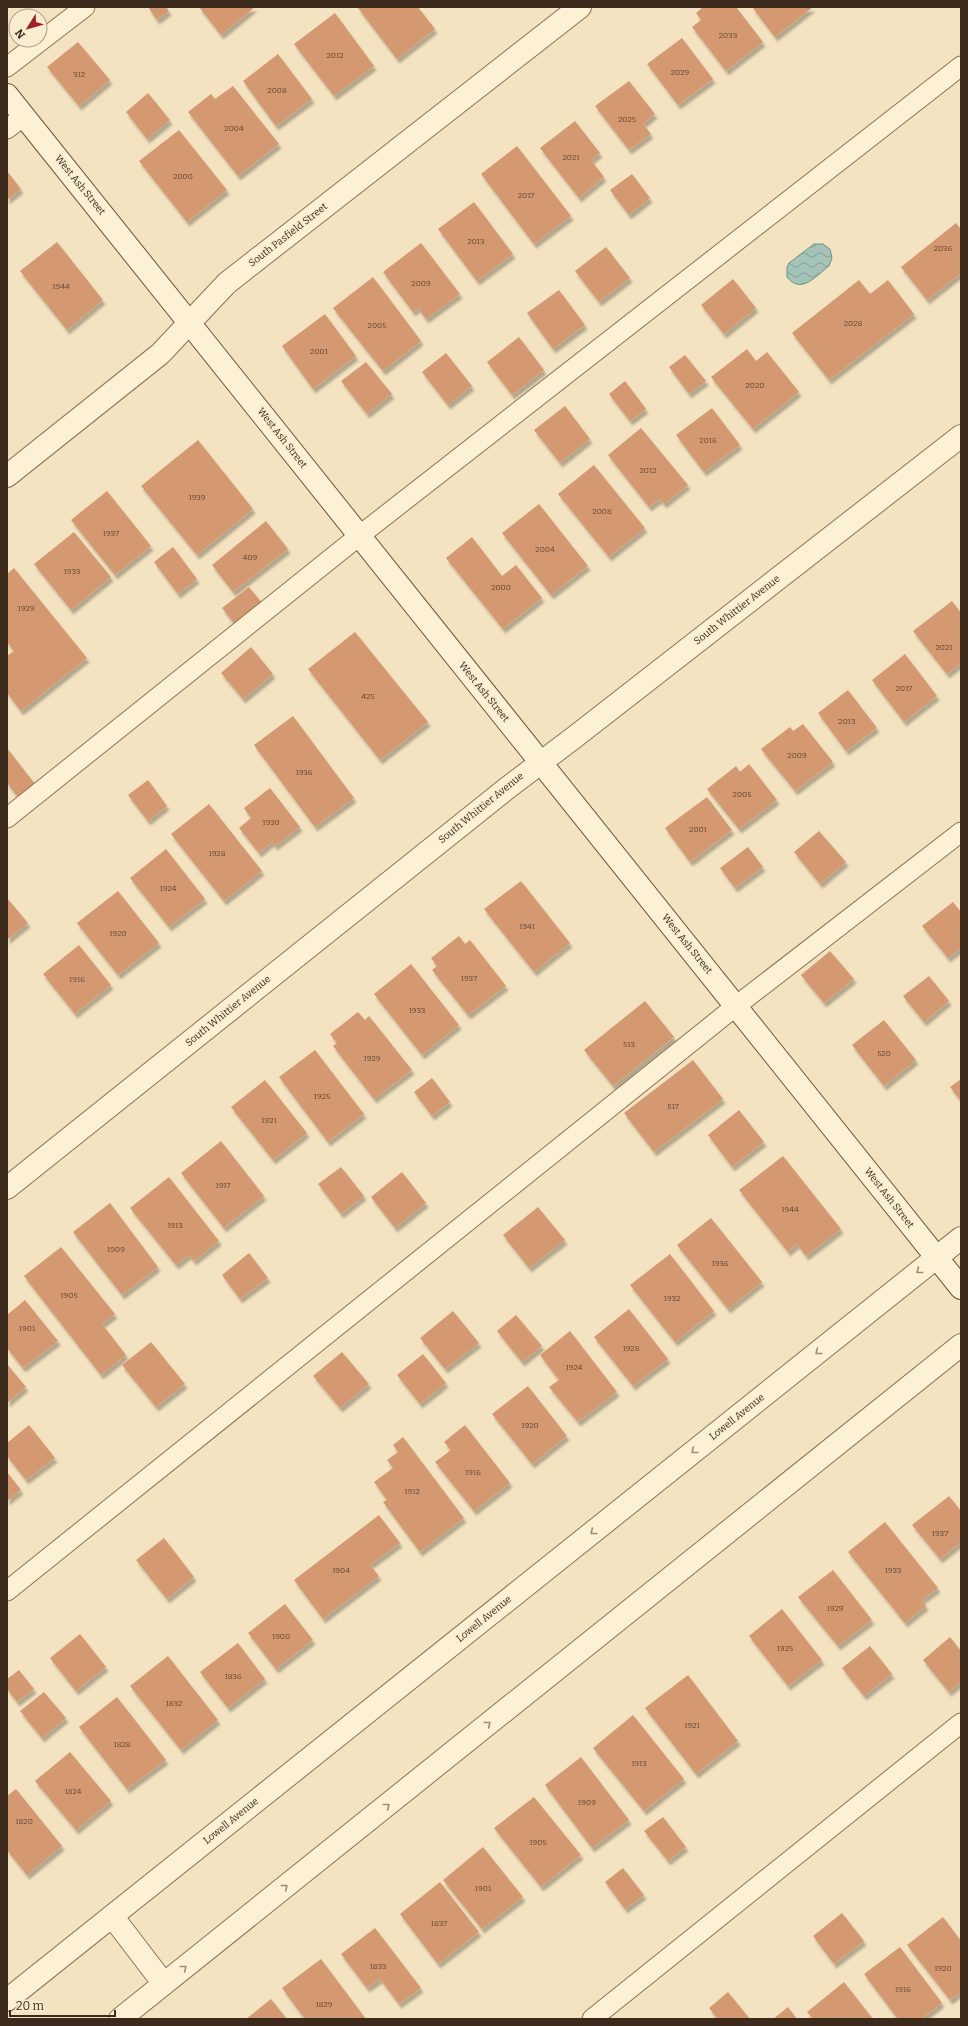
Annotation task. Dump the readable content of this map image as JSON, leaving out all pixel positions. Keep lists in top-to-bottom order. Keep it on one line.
{"streets":{"street":["West Ash Street","South Pasfield Street","South Whittier Avenue","Lowell Avenue"]},"crossings":[["West Ash Street","South Pasfield Street"],["West Ash Street","South Whittier Avenue"],["West Ash Street","Lowell Avenue"]],"house_numbers":["2033","2012","2029","312","2008","2025","2004","2021","2000","2017","2013","2036","2009","1944","2028","2005","2001","2020","2016","2012","1939","2008","1937","2004","409","1933","2000","1929","2021","2017","425","2013","2009","1936","2005","1930","2001","1928","1924","1941","1920","1937","1916","1933","513","520","1929","1925","517","1921","1917","1944","1913","1909","1936","1905","1932","1901","1928","1924","1920","1916","1912","1937","1904","1933","1929","1900","1925","1836","1832","1921","1828","1913","1824","1909","1820","1905","1901","1837","1833","1920","1916","1829"],"scale_bar":"20 m","north":"bottom left"}
